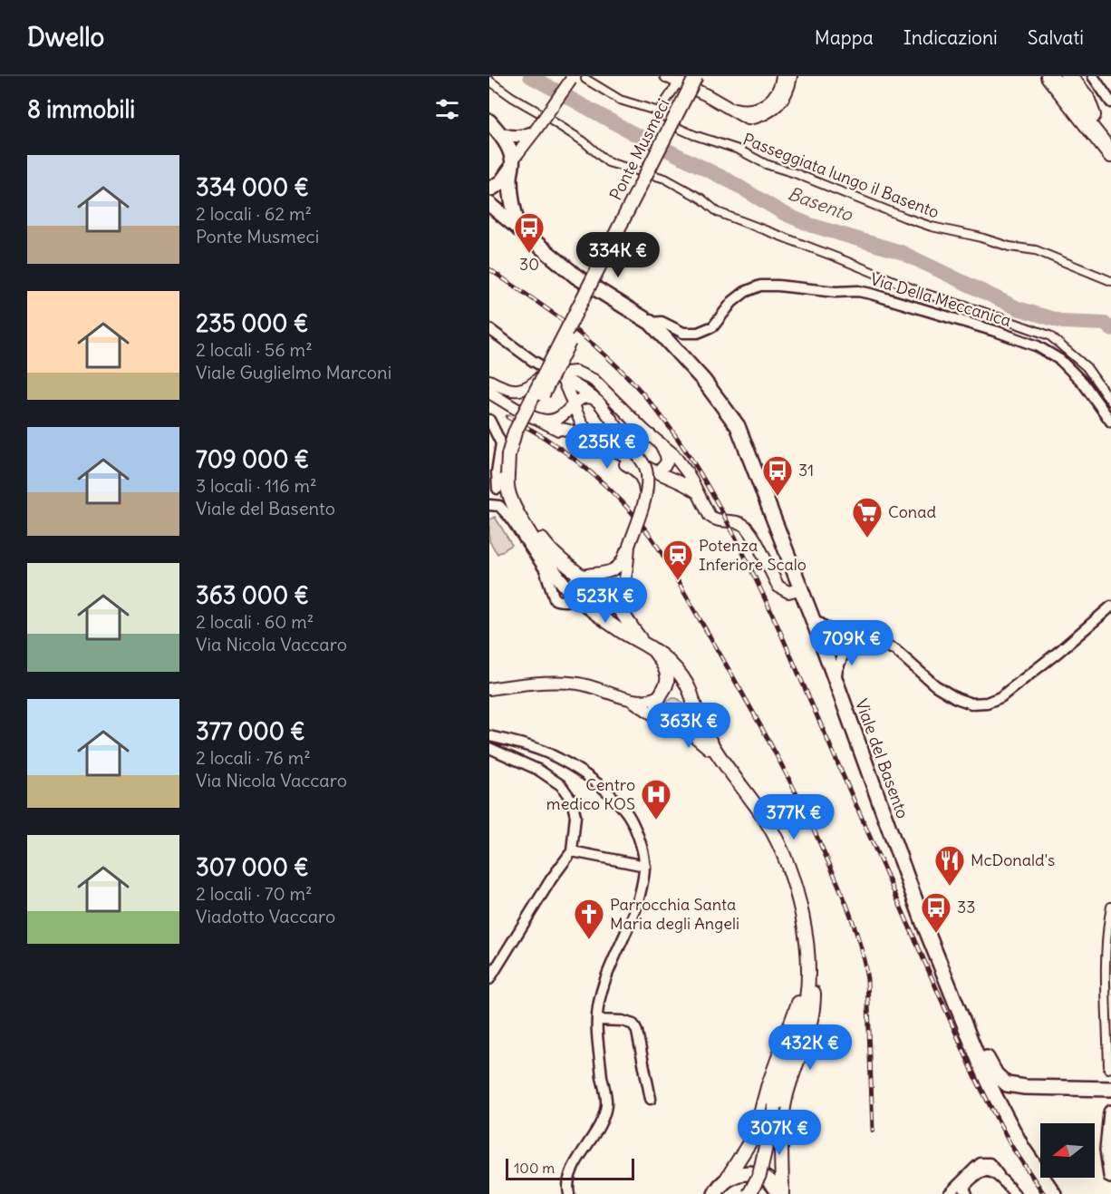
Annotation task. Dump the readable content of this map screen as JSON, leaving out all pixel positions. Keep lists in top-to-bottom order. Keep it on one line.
{"streets":{"main road":["Ponte Musmeci","Viale del Basento"],"street":["Passeggiata lungo il Basento","Via Della Meccanica"]},"crossings":[["Via Della Meccanica","Viale del Basento"]],"water":["Basento"],"places":{"bus stop":["30","31","33"],"supermarket":["Conad"],"station":["Potenza Inferiore Scalo"],"hospital":["Centro medico KOS"],"restaurant":["McDonald's"],"church":["Parrocchia Santa Maria degli Angeli"]},"scale_bar":"100 m","north":"left","page":{"header":"Dwello","nav":["Mappa","Indicazioni","Salvati"],"heading":"8 immobili","list":[{"name":"334 000 €","note":"2 locali · 62 m² · Ponte Musmeci"},{"name":"235 000 €","note":"2 locali · 56 m² · Viale Guglielmo Marconi"},{"name":"709 000 €","note":"3 locali · 116 m² · Viale del Basento"},{"name":"363 000 €","note":"2 locali · 60 m² · Via Nicola Vaccaro"},{"name":"377 000 €","note":"2 locali · 76 m² · Via Nicola Vaccaro"},{"name":"307 000 €","note":"2 locali · 70 m² · Viadotto Vaccaro"}],"price":["334K €","235K €","523K €","709K €","363K €","377K €","432K €","307K €"],"scale":"100 m"}}
